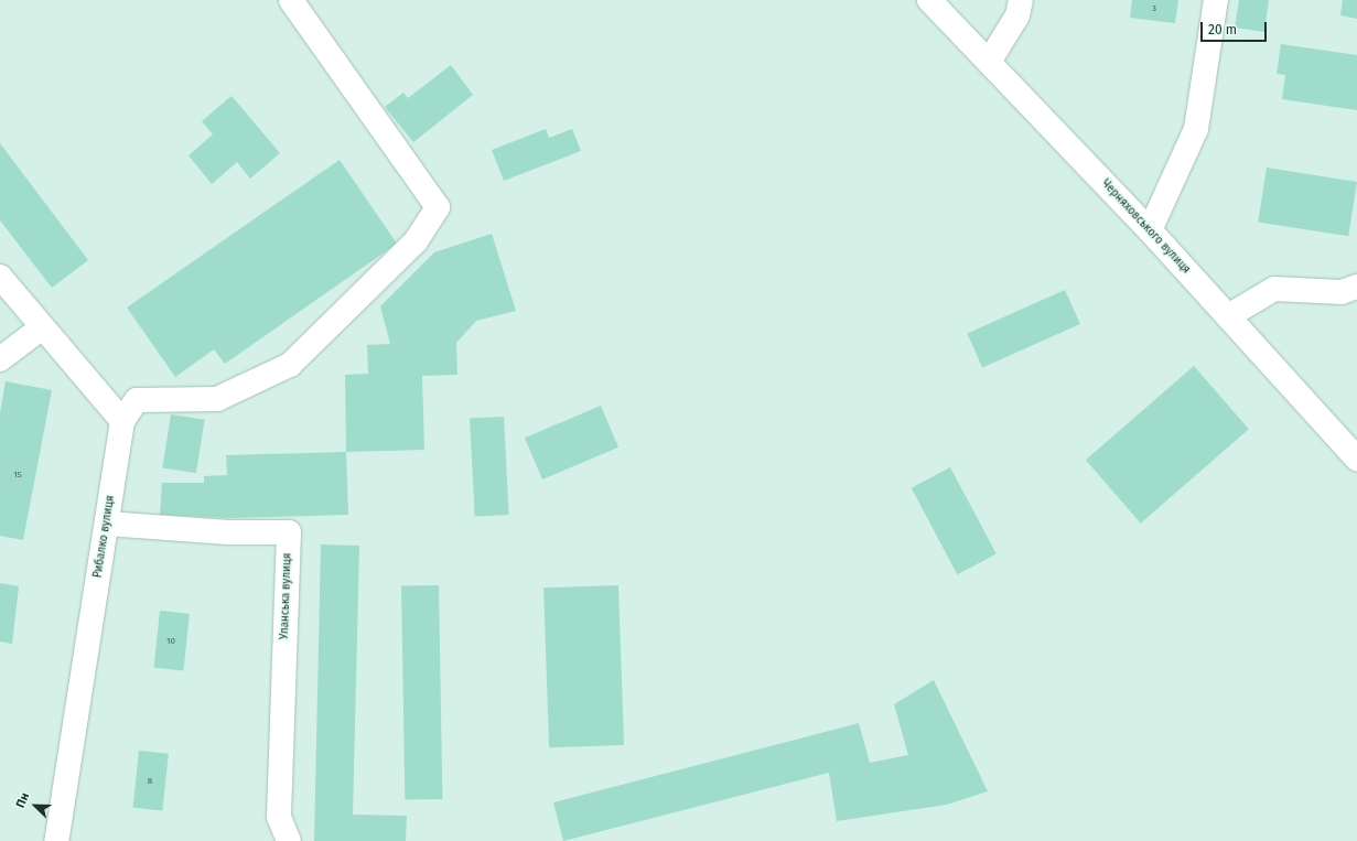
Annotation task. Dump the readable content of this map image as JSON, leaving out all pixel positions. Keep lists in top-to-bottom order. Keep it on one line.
{"streets":{"street":["Черняховського вулиця","Рибалко вулиця","Уланська вулиця"]},"crossings":[["Рибалко вулиця","Уланська вулиця"]],"house_numbers":["3","15","10","8"],"scale_bar":"20 m","north":"top left"}
